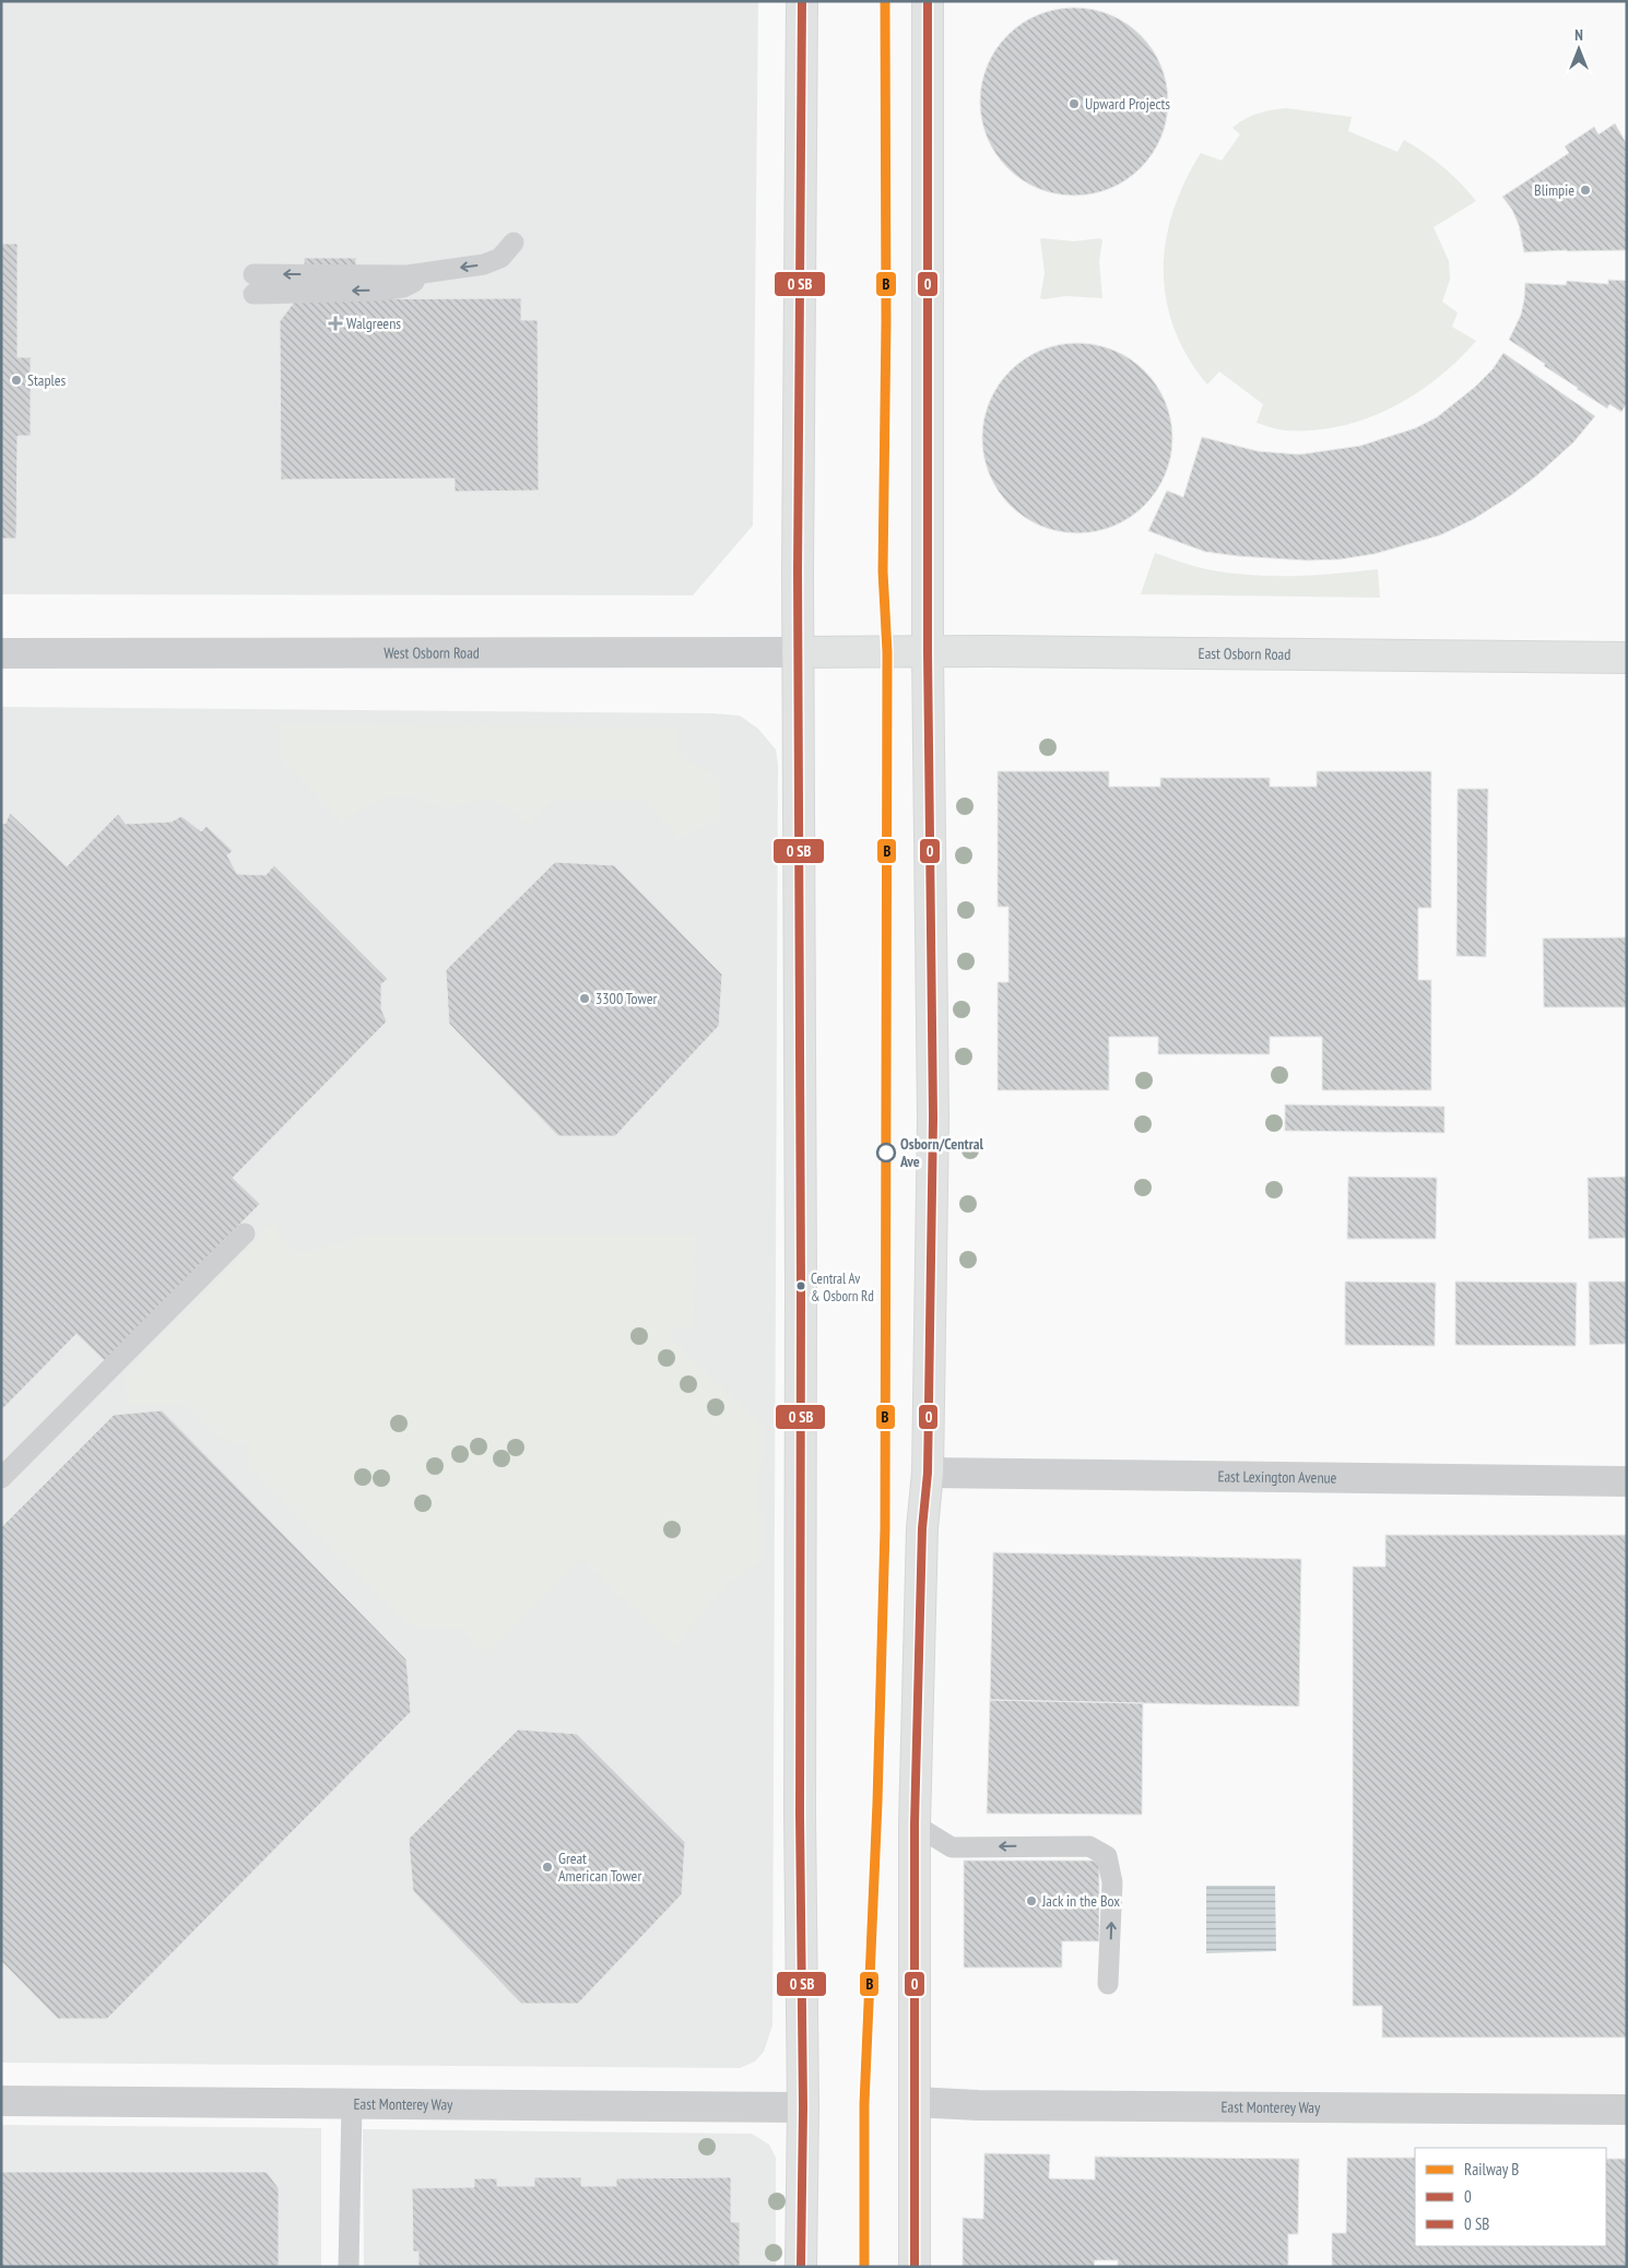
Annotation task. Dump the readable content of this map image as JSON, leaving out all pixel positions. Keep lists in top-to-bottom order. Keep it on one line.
{"streets":{"main road":["West Osborn Road","East Osborn Road"],"street":["East Lexington Avenue","East Monterey Way"]},"crossings":[["West Osborn Road","East Osborn Road"]],"places":{"other":["Upward Projects","Blimpie","Staples","3300 Tower","Osborn/Central Ave","Central Av & Osborn Rd","Great American Tower","Jack in the Box"],"health":["Walgreens"]},"lines":["rail line B","transit line 0"],"legend":["Railway B","0","0 SB"],"north":"top"}
